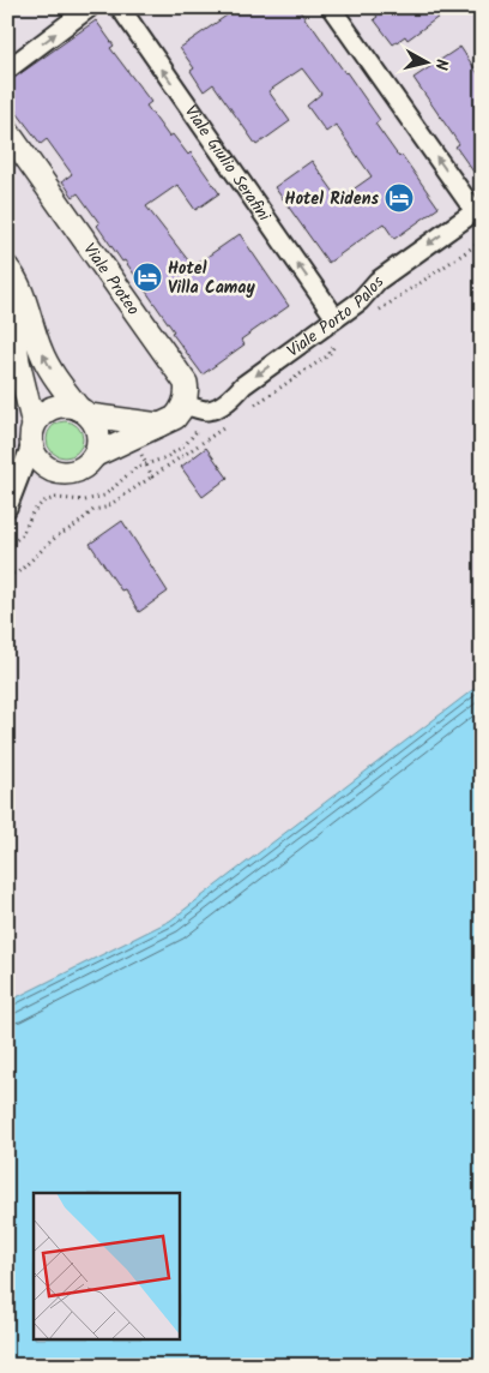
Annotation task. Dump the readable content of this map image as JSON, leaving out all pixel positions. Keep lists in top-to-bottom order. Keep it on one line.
{"streets":{"street":["Viale Giulio Serafini","Viale Proteo","Viale Porto Palos"]},"crossings":[["Viale Giulio Serafini","Viale Porto Palos"],["Viale Proteo","Viale Porto Palos"]],"one_way":["Viale Giulio Serafini","Viale Porto Palos"],"places":{"hotel":["Hotel Ridens","Hotel Villa Camay"]},"north":"right"}
